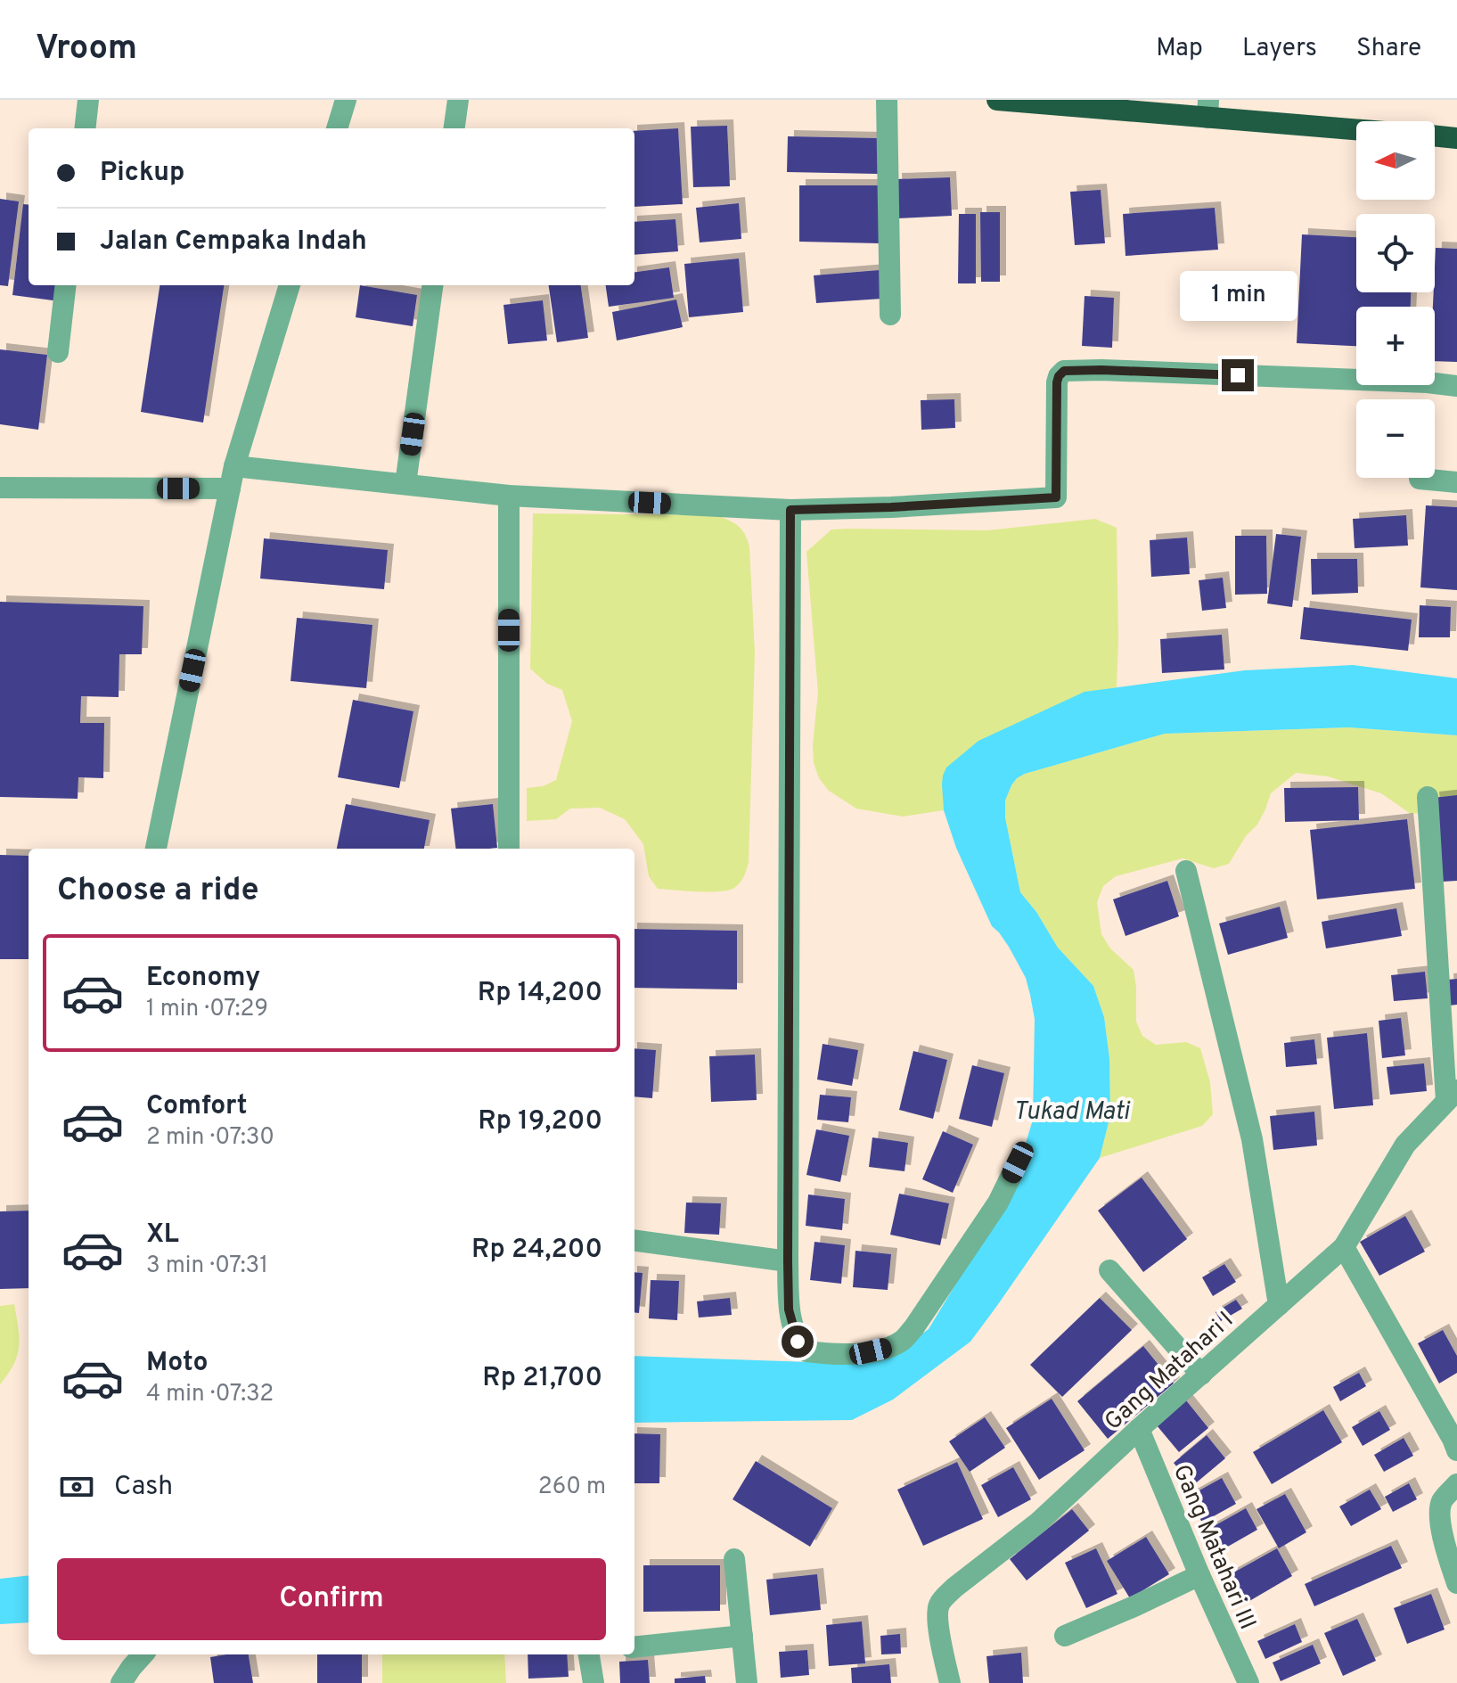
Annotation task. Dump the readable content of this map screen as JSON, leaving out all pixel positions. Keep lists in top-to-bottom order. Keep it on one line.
{"streets":{"street":["Gang Matahari I","Gang Matahari III"]},"crossings":[["Gang Matahari I","Gang Matahari III"]],"water":["Tukad Mati"],"north":"left","page":{"header":"Vroom","nav":["Map","Layers","Share"],"map_buttons":["+","−"],"banner":["Pickup","Jalan Cempaka Indah"],"bubble":"1 min","heading":"Choose a ride","list":[{"name":"Economy","note":"1 min · 07:29","value":"Rp 14,200"},{"name":"Comfort","note":"2 min · 07:30","value":"Rp 19,200"},{"name":"XL","note":"3 min · 07:31","value":"Rp 24,200"},{"name":"Moto","note":"4 min · 07:32","value":"Rp 21,700"}],"pay":["Cash","260 m"],"buttons":"Confirm"}}
